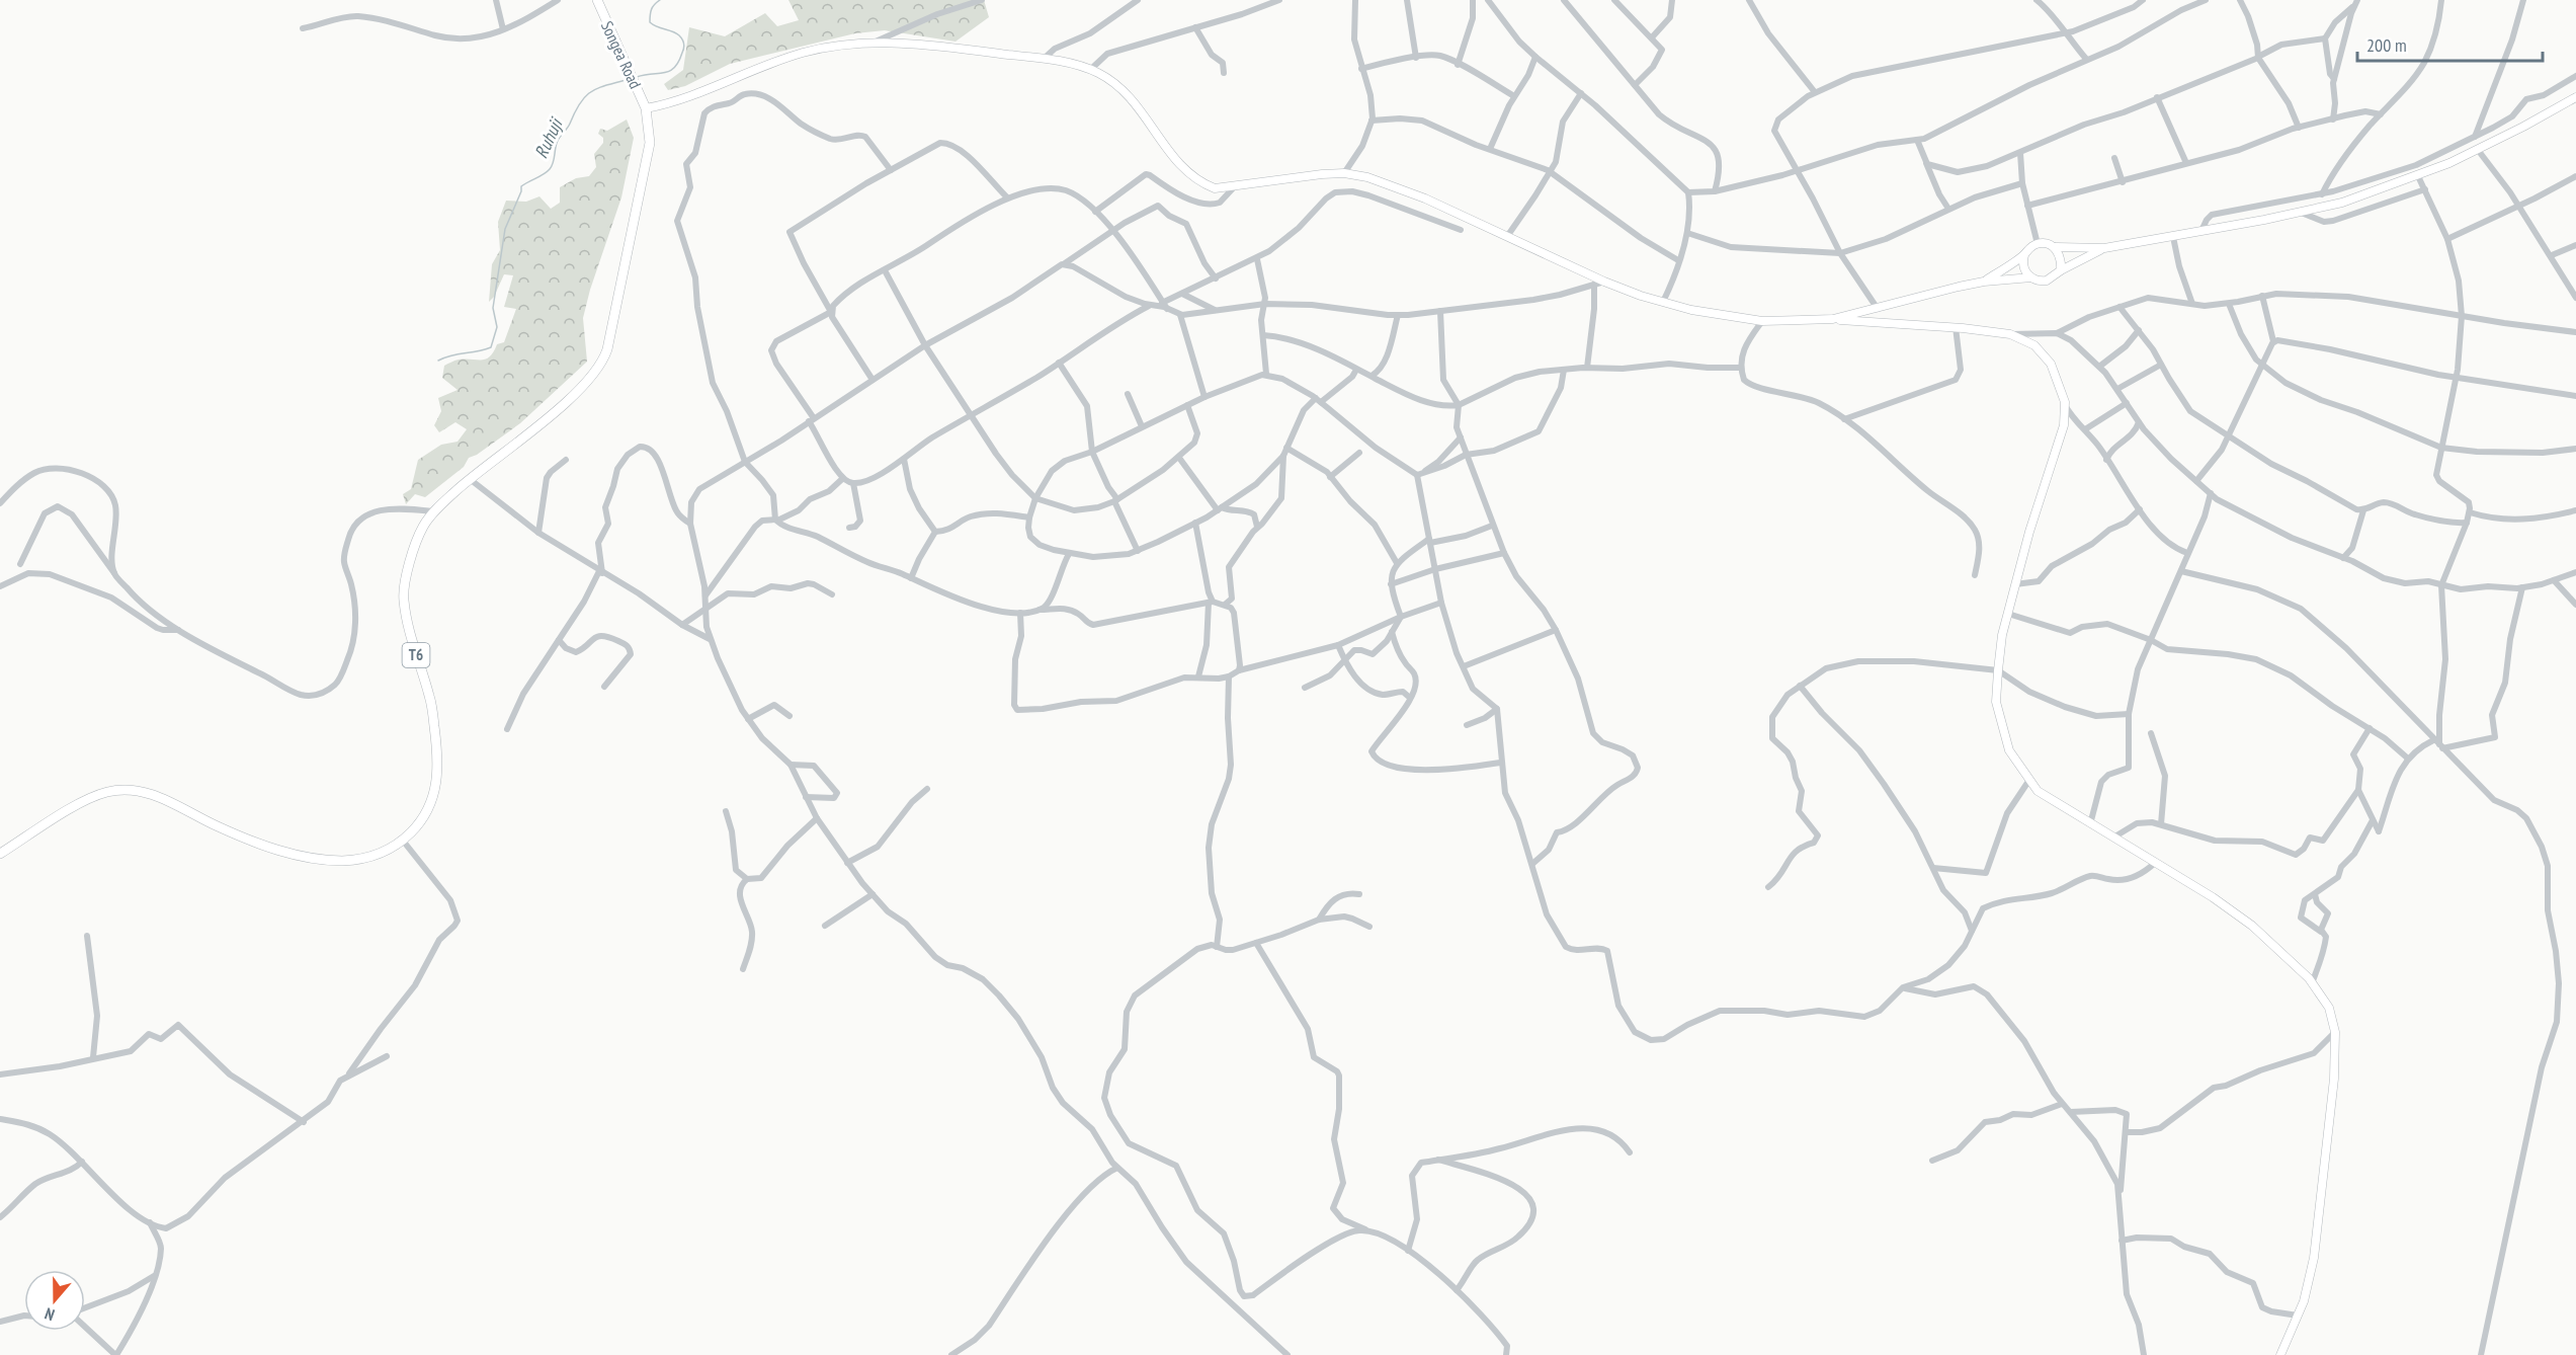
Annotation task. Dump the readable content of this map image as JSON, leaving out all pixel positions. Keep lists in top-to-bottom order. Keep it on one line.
{"streets":{"highway":["Songea Road","T6"]},"crossings":[["Songea Road","T6"]],"water":["Ruhuji"],"scale_bar":"200 m","north":"bottom"}
